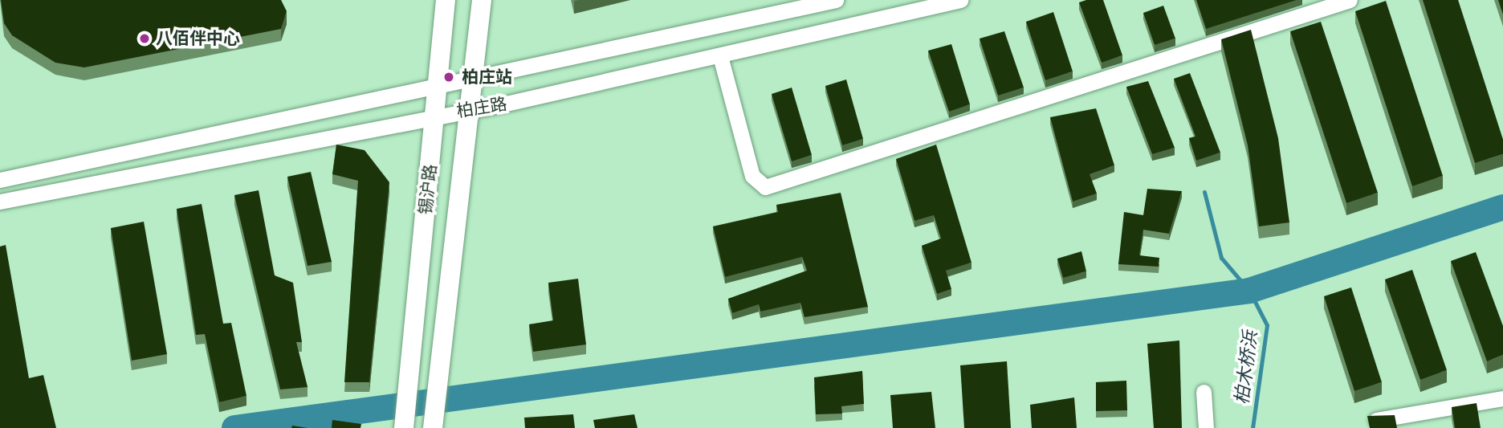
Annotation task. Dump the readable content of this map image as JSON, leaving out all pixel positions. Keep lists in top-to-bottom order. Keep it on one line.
{"streets":{"main road":["锡沪路"],"street":["柏庄路"]},"crossings":[["柏庄路","锡沪路"]],"water":["柏木桥浜"],"places":["八佰伴中心","柏庄站"]}
